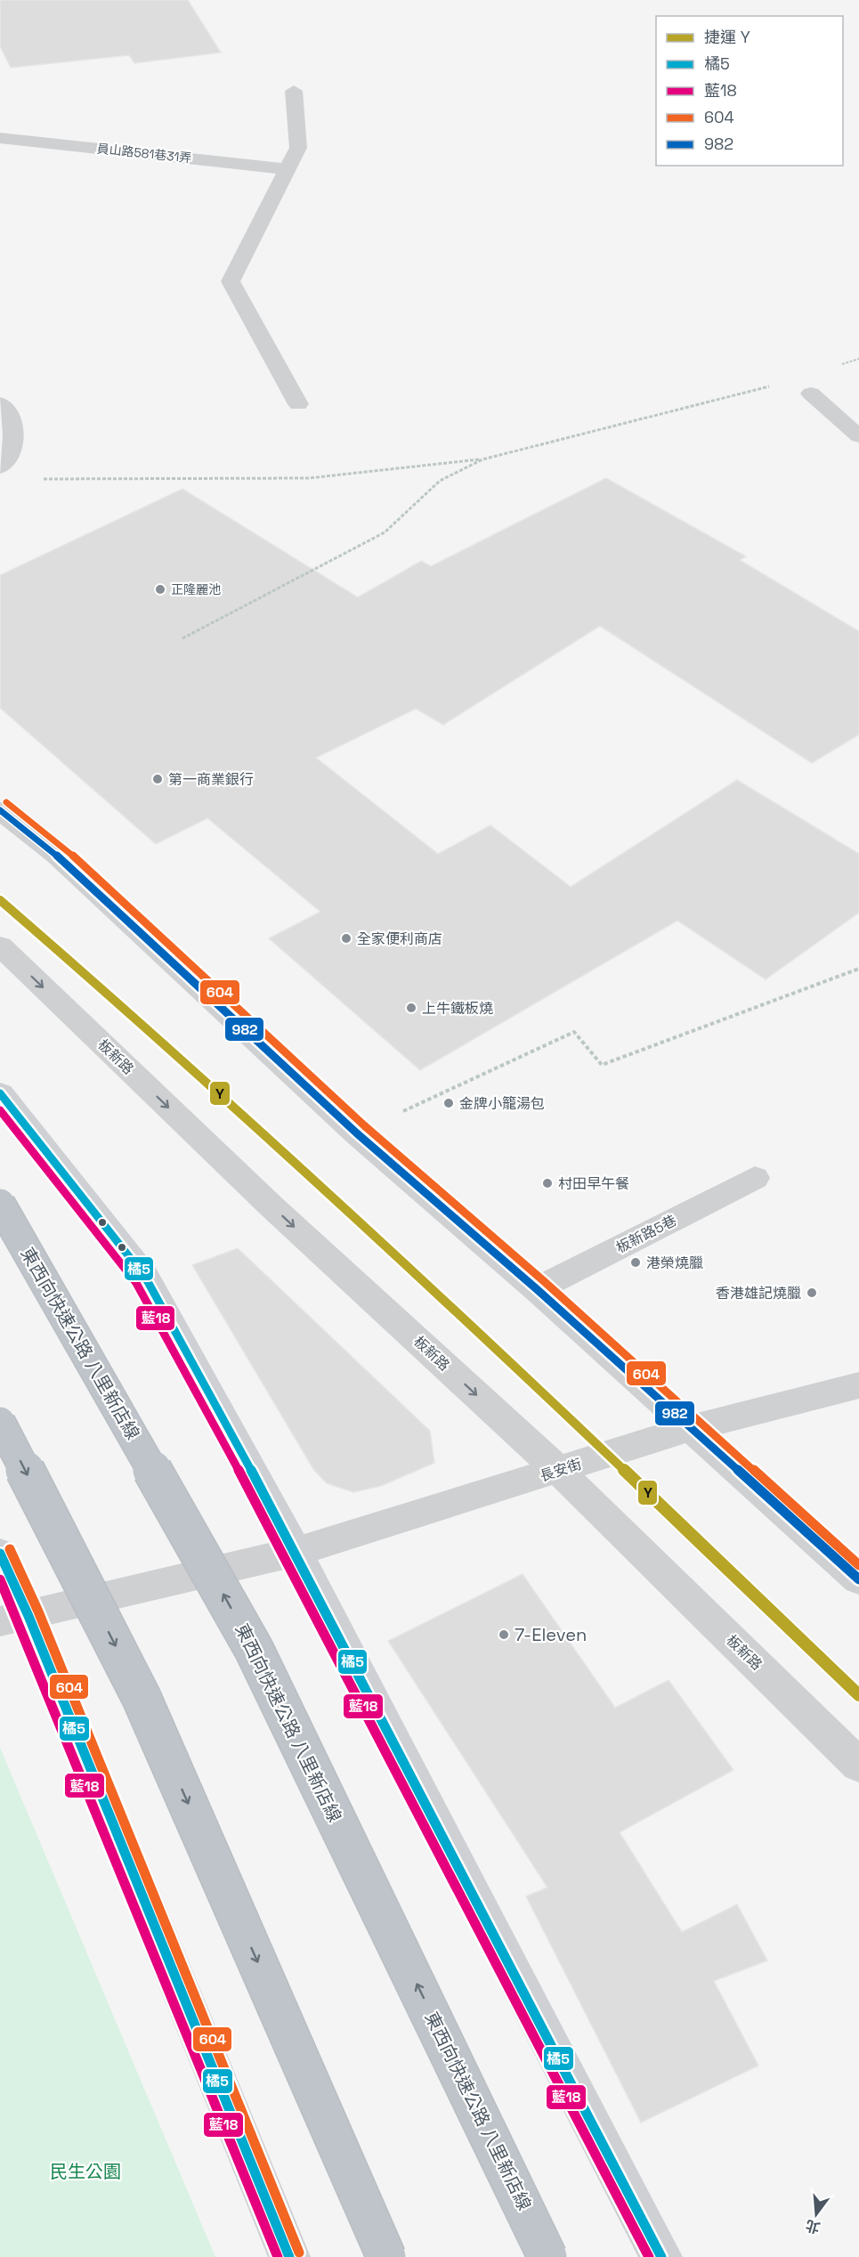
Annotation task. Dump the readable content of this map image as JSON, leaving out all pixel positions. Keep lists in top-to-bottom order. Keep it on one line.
{"streets":{"highway":["東西向快速公路 八里新店線"],"street":["員山路581巷31弄","板新路","板新路5巷","長安街"]},"crossings":[["板新路","長安街"]],"parks":["民生公園"],"places":["正隆麗池","第一商業銀行","全家便利商店","上牛鐵板燒","金牌小籠湯包","村田早午餐","港榮燒臘","香港雄記燒臘","7-Eleven"],"lines":["transit line 604","transit line 982","metro line Y","transit line 橘5","transit line 藍18"],"legend":["捷運 Y","橘5","藍18","604","982"],"north":"bottom"}
